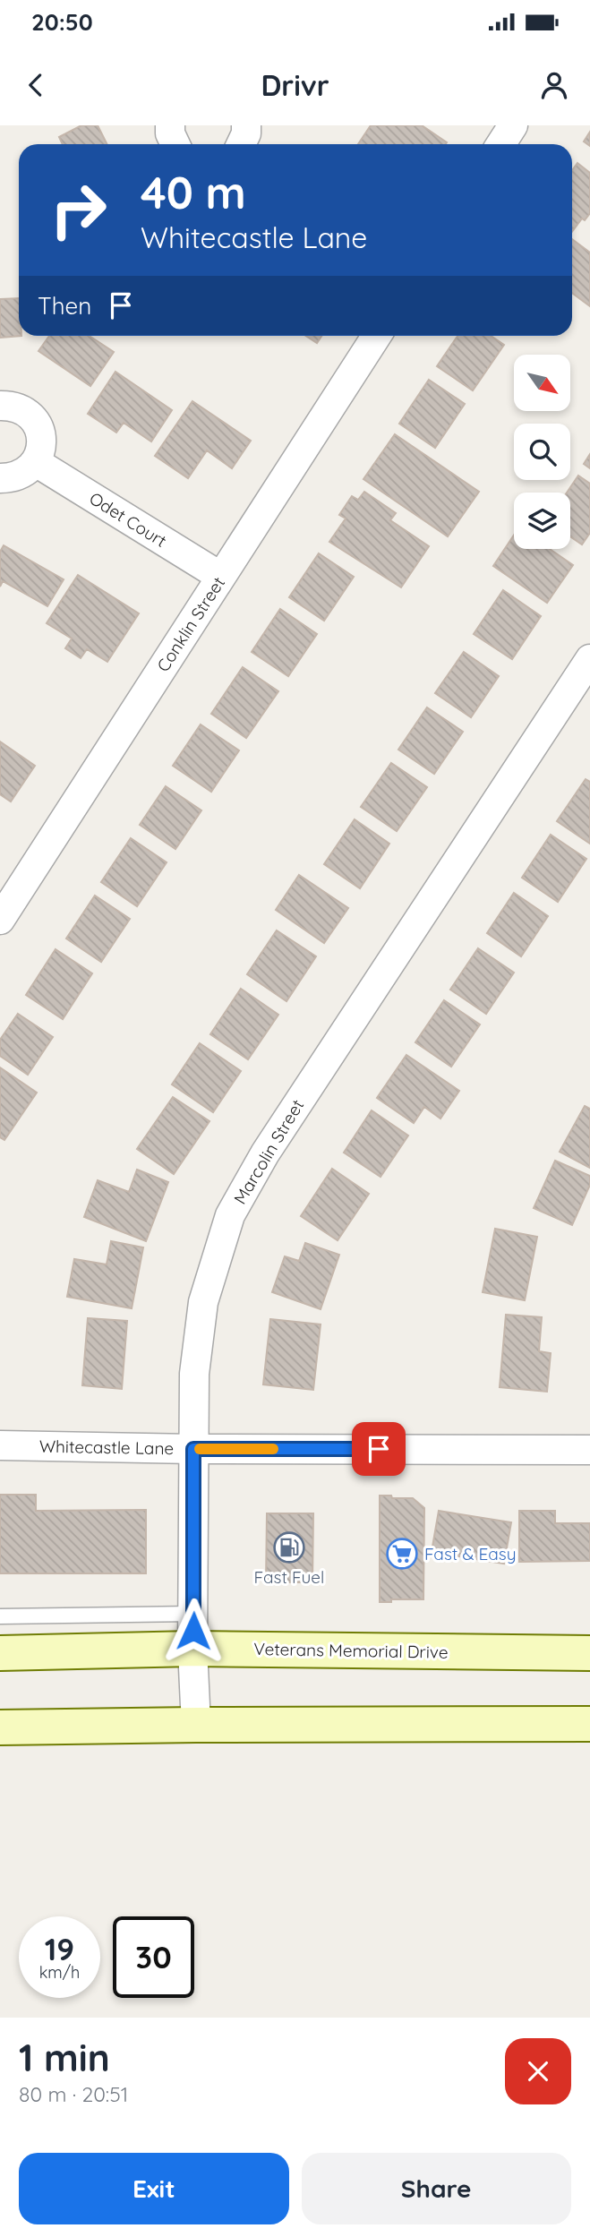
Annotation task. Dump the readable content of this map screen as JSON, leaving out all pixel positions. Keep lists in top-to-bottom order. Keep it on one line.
{"streets":{"main road":["Veterans Memorial Drive"],"street":["Odet Court","Conklin Street","Marcolin Street","Whitecastle Lane"]},"crossings":[["Odet Court","Conklin Street"],["Marcolin Street","Whitecastle Lane"],["Marcolin Street","Veterans Memorial Drive"]],"places":{"fuel station":["Fast Fuel"],"supermarket":["Fast & Easy"]},"north":"bottom right","page":{"status":"20:50","header":"Drivr","turn":["40 m","Whitecastle Lane"],"then":"Then","speed":"19 km/h","limit":"30","heading":["1 min","80 m · 20:51"],"buttons":["Exit","Share"]}}
